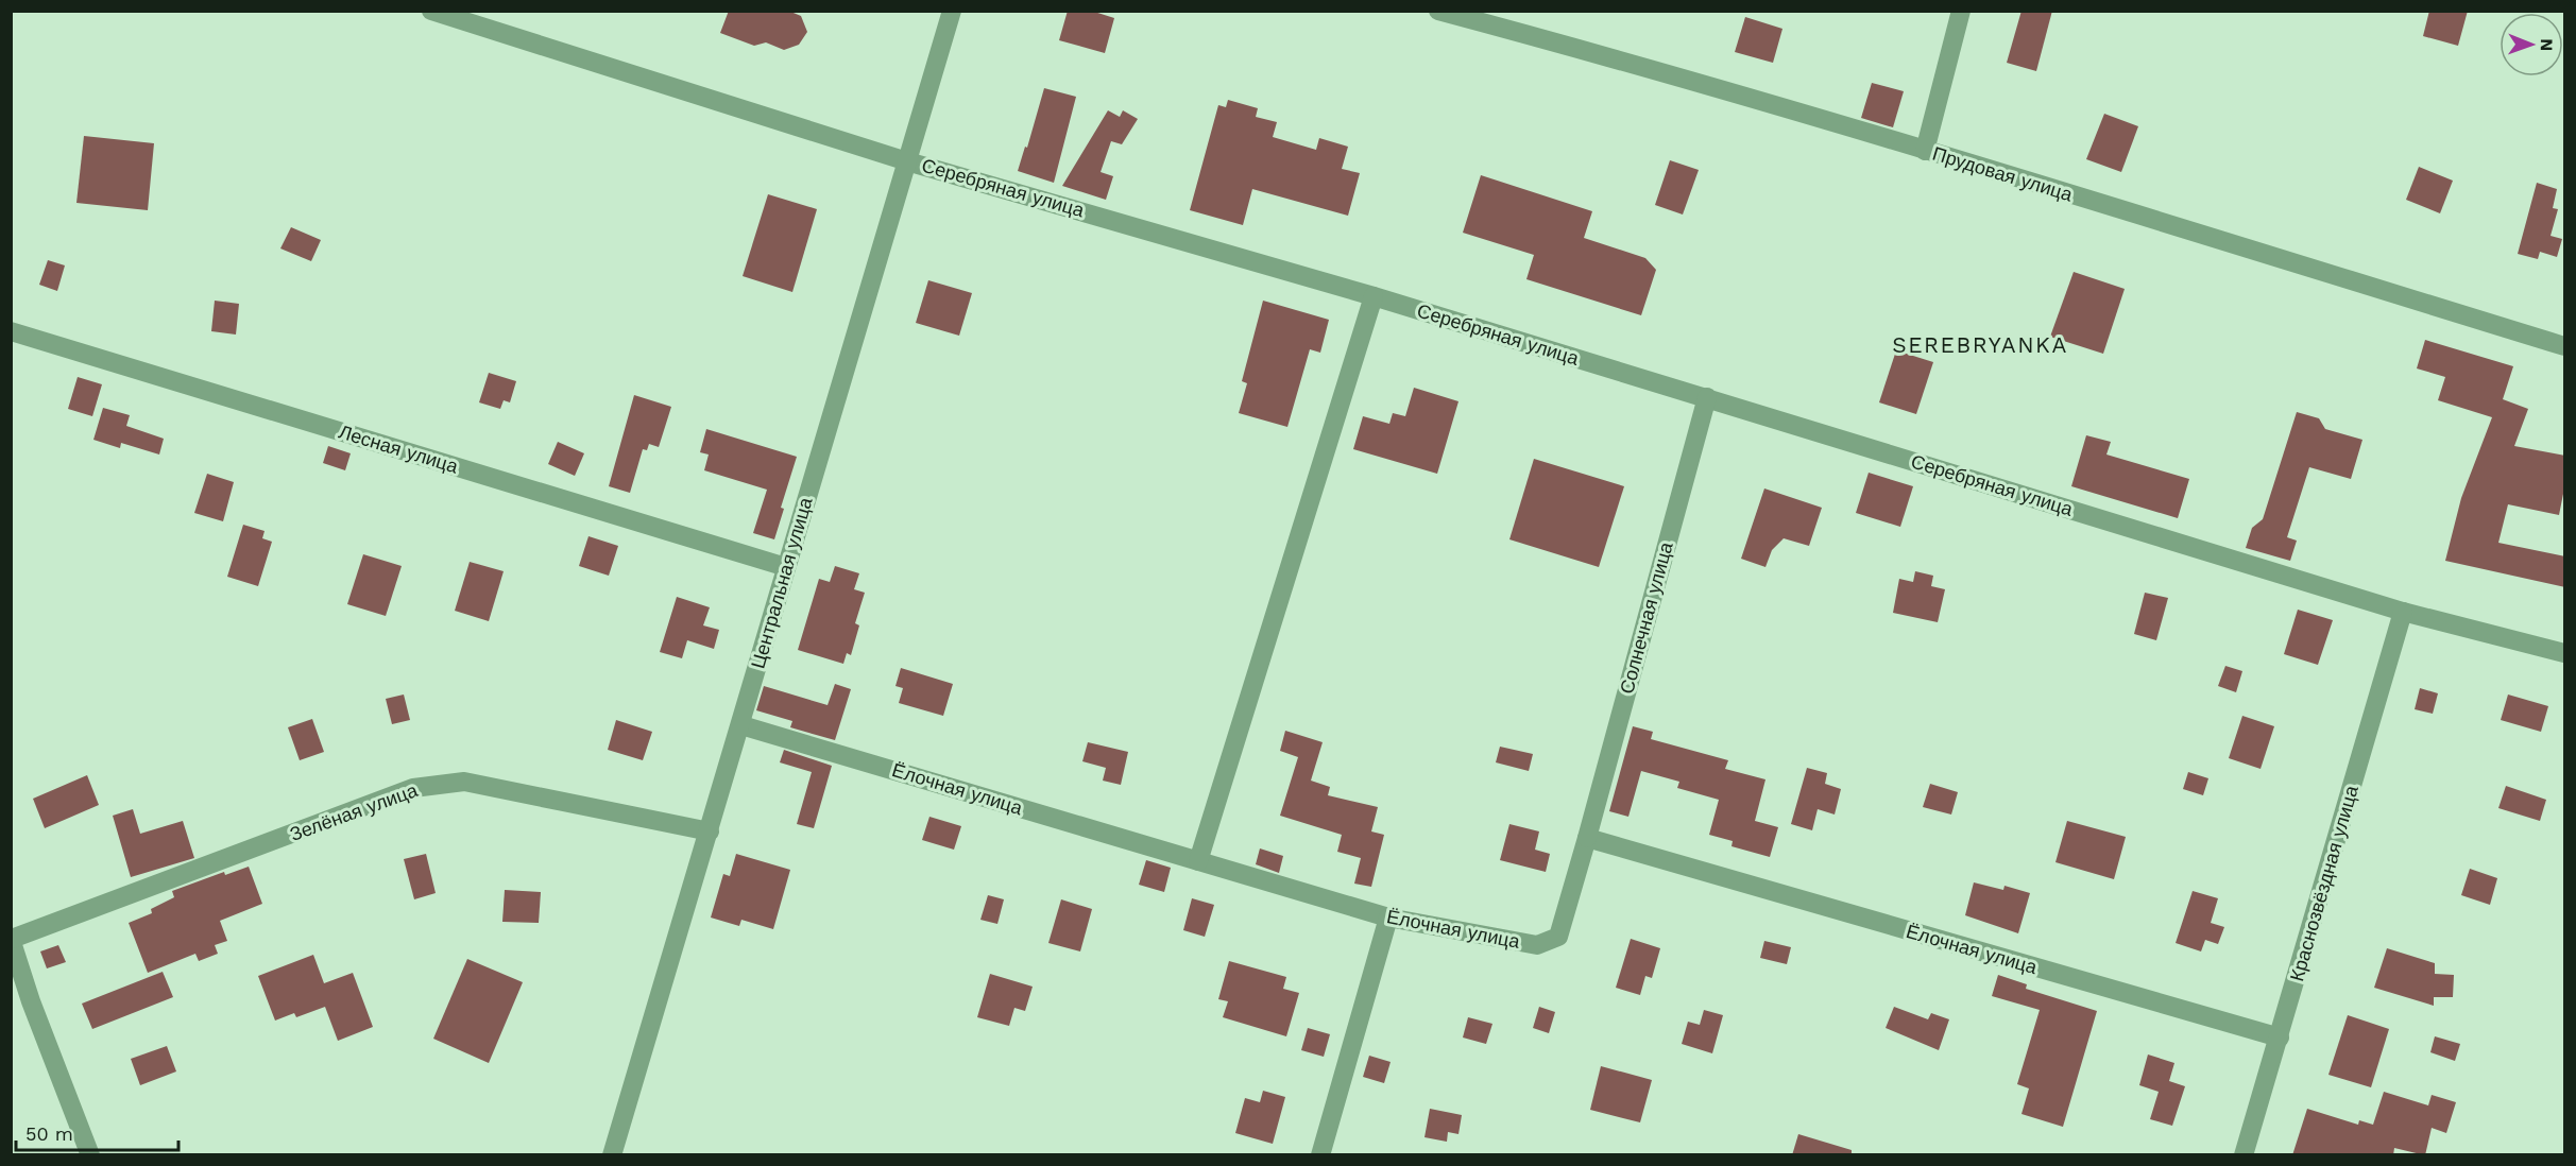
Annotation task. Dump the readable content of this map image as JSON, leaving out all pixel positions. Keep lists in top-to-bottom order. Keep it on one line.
{"streets":{"street":["Прудовая улица","Серебряная улица","Лесная улица","Центральная улица","Солнечная улица","Ёлочная улица","Зелёная улица","Краснозвёздная улица"]},"crossings":[["Серебряная улица","Центральная улица"],["Серебряная улица","Солнечная улица"],["Серебряная улица","Краснозвёздная улица"],["Лесная улица","Центральная улица"],["Центральная улица","Ёлочная улица"],["Центральная улица","Зелёная улица"],["Солнечная улица","Ёлочная улица"],["Ёлочная улица","Краснозвёздная улица"]],"districts":["SEREBRYANKA"],"scale_bar":"50 m","north":"right"}
